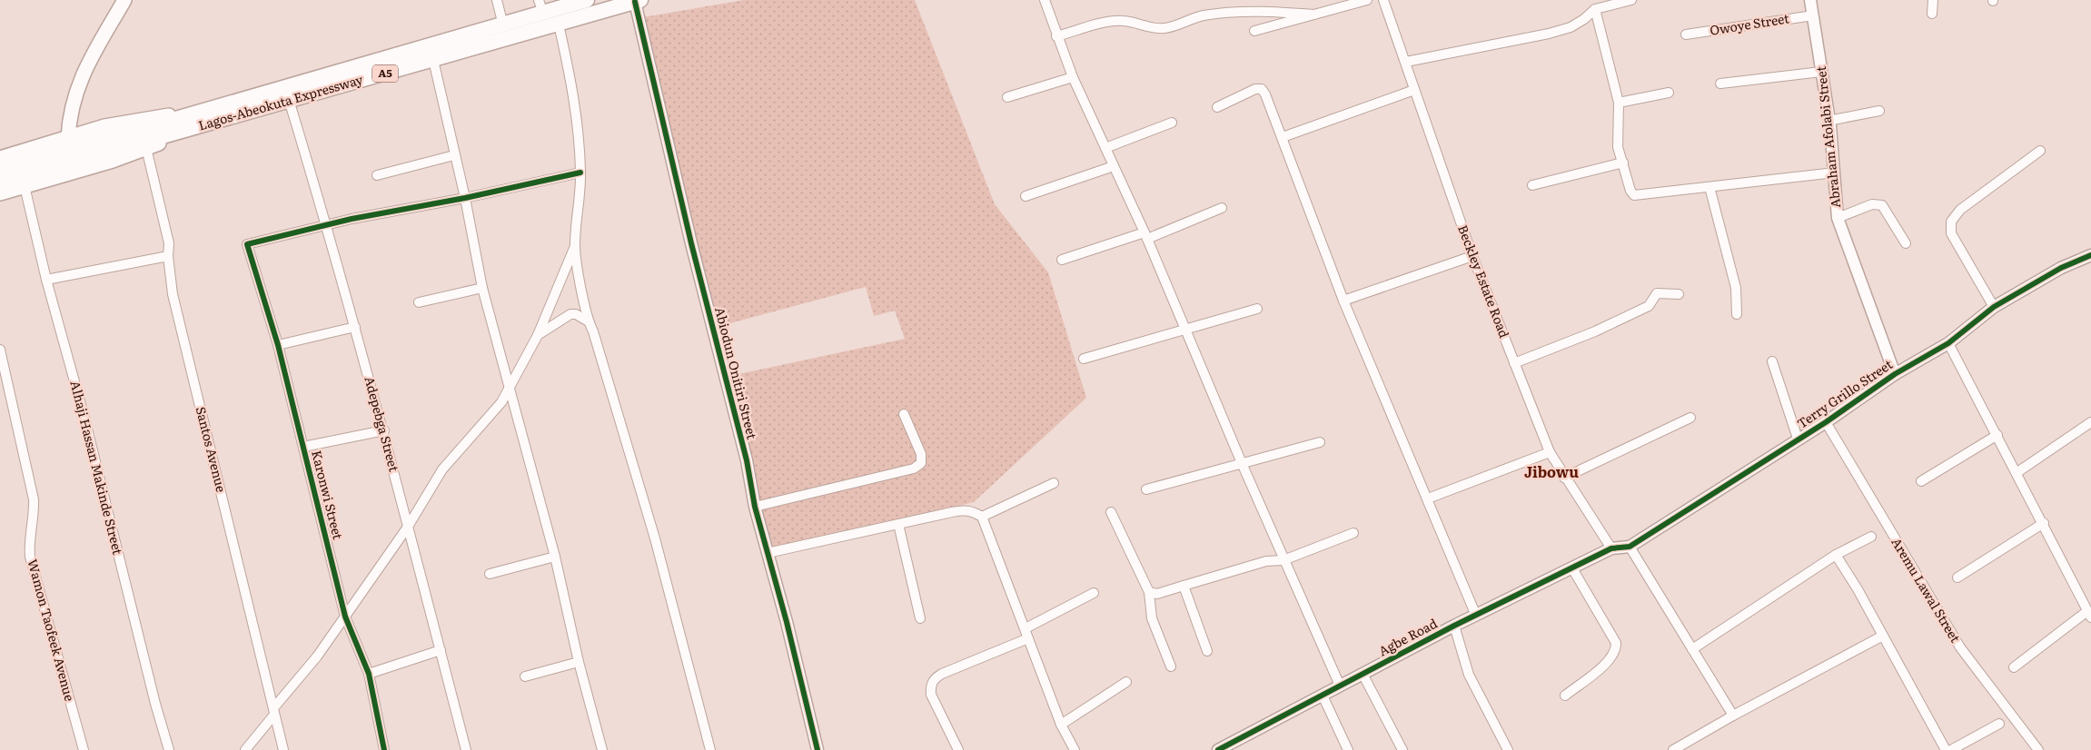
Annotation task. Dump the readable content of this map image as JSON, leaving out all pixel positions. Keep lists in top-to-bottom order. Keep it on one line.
{"streets":{"highway":["A5","Lagos-Abeokuta Expressway"],"street":["Owoye Street","Abraham Afolabi Street","Beckley Estate Road","Abiodun Onitiri Street","Terry Grillo Street","Adepebga Street","Santos Avenue","Alhaji Hassan Makinde Street","Karonwi Street","Aremu Lawal Street","Wamon Taofeek Avenue","Agbe Road"]},"crossings":[["Owoye Street","Abraham Afolabi Street"],["Lagos-Abeokuta Expressway","Abiodun Onitiri Street"],["Lagos-Abeokuta Expressway","Adepebga Street"],["Abraham Afolabi Street","Terry Grillo Street"],["Beckley Estate Road","Terry Grillo Street"],["Beckley Estate Road","Agbe Road"],["Terry Grillo Street","Aremu Lawal Street"],["Terry Grillo Street","Agbe Road"],["Adepebga Street","Karonwi Street"]],"districts":["Jibowu"]}
